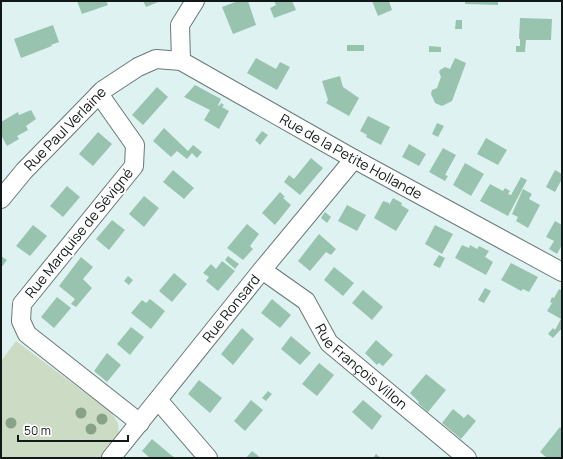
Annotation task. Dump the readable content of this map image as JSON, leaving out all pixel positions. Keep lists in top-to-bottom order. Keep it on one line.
{"streets":{"street":["Rue Paul Verlaine","Rue de la Petite Hollande","Rue Marquise de Sévigné","Rue Ronsard","Rue François Villon"]},"crossings":[["Rue Paul Verlaine","Rue de la Petite Hollande"],["Rue Paul Verlaine","Rue Marquise de Sévigné"],["Rue de la Petite Hollande","Rue Ronsard"],["Rue Marquise de Sévigné","Rue Ronsard"],["Rue Ronsard","Rue François Villon"]],"scale_bar":"50 m"}
